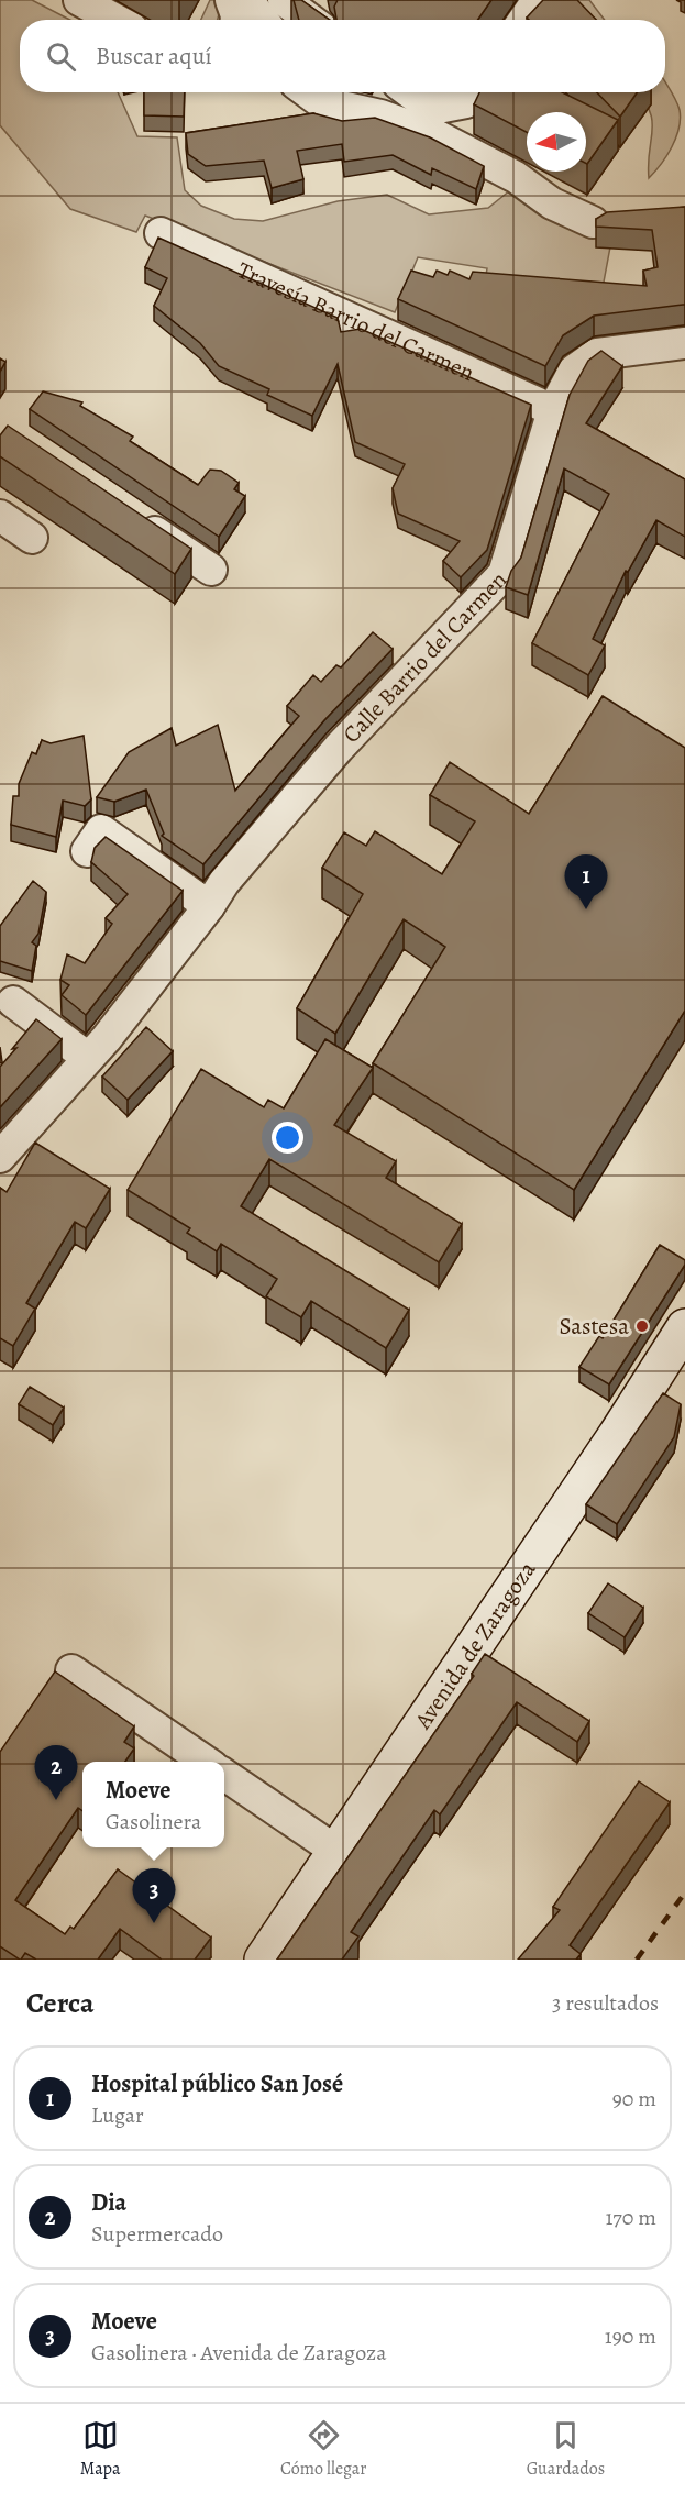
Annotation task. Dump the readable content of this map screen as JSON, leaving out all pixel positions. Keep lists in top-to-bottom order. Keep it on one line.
{"streets":{"main road":["Avenida de Zaragoza"],"street":["Travesía Barrio del Carmen","Calle Barrio del Carmen"]},"crossings":[["Travesía Barrio del Carmen","Calle Barrio del Carmen"]],"places":["Sastesa"],"north":"left","page":{"search":"Buscar aquí","pins":["1","2","3"],"popup":["Moeve","Gasolinera"],"heading":["Cerca","3 resultados"],"list":[{"mark":"1","name":"Hospital público San José","note":"Lugar","value":"90 m"},{"mark":"2","name":"Dia","note":"Supermercado","value":"170 m"},{"mark":"3","name":"Moeve","note":"Gasolinera · Avenida de Zaragoza","value":"190 m"}],"nav":["Mapa","Cómo llegar","Guardados"]}}
